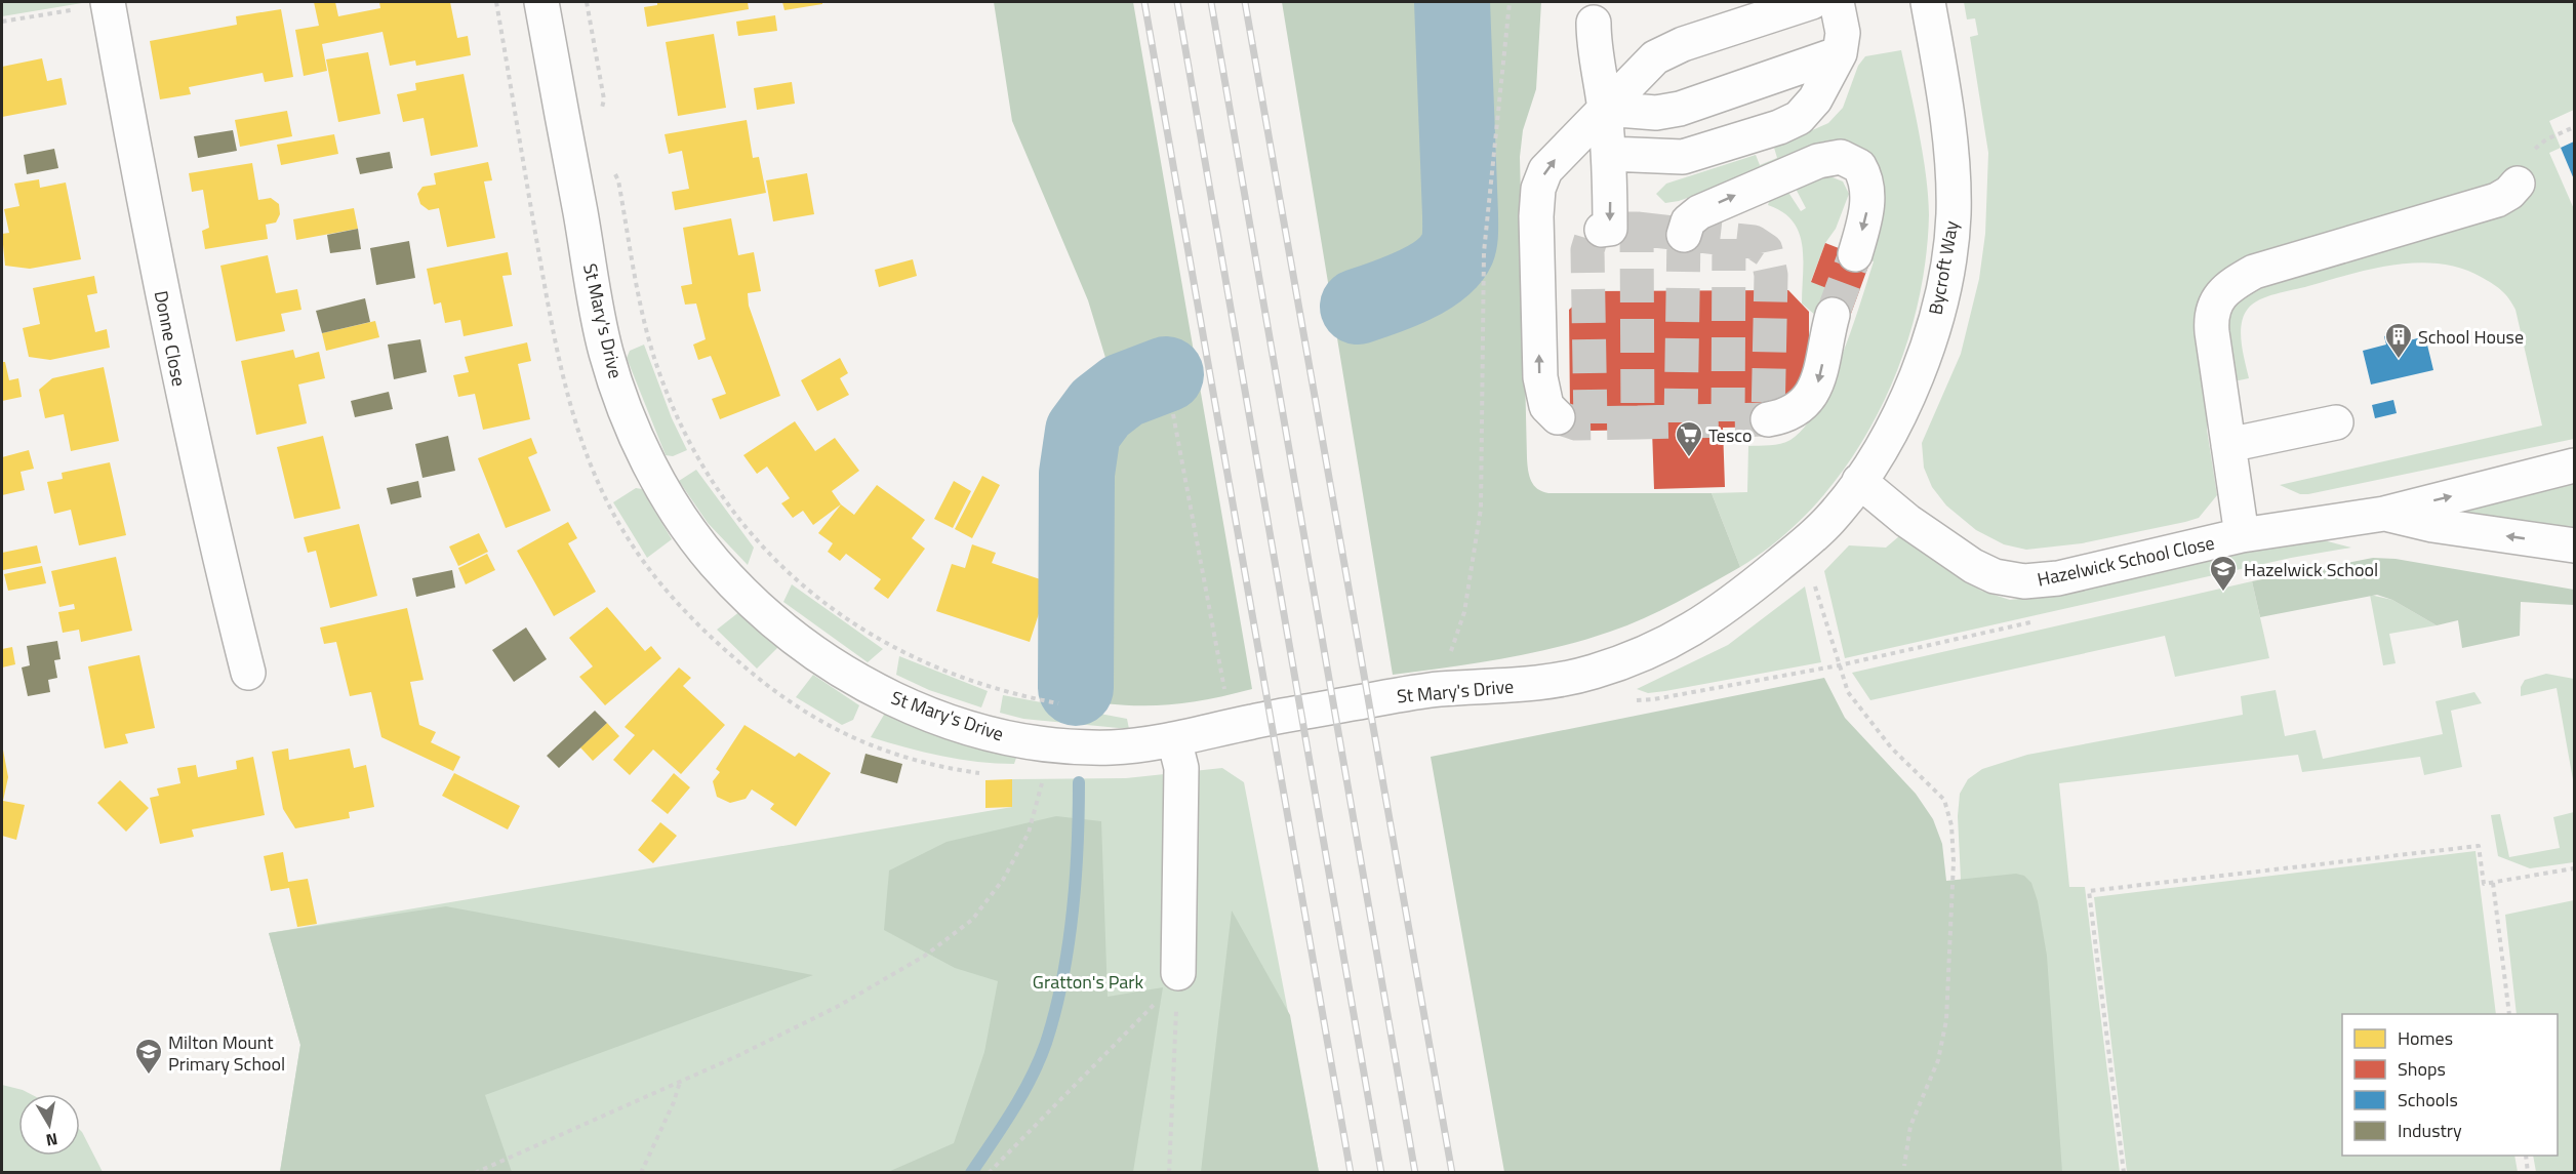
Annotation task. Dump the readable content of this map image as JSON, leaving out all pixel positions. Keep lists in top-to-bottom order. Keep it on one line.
{"streets":{"street":["Bycroft Way","St Mary's Drive","Donne Close","Hazelwick School Close"]},"crossings":[["Bycroft Way","St Mary's Drive"],["Bycroft Way","Hazelwick School Close"],["St Mary's Drive","Hazelwick School Close"]],"parks":["Gratton's Park"],"places":{"building":["School House"],"supermarket":["Tesco"],"school or university":["Hazelwick School","Milton Mount Primary School"]},"legend":["Homes","Shops","Schools","Industry"],"north":"bottom"}
